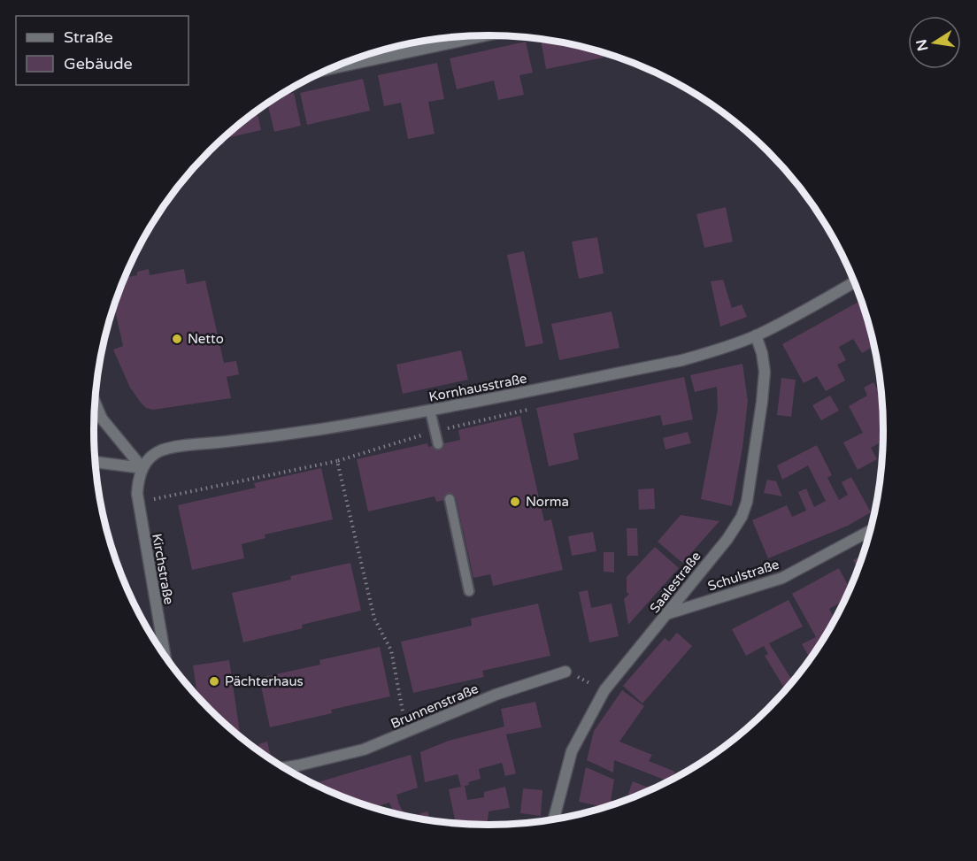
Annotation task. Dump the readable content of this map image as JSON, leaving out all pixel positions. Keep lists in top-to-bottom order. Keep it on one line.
{"streets":{"street":["Kornhausstraße","Kirchstraße","Schulstraße","Saalestraße","Brunnenstraße"]},"crossings":[["Kornhausstraße","Kirchstraße"],["Kornhausstraße","Saalestraße"],["Schulstraße","Saalestraße"]],"places":["Netto","Norma","Pächterhaus"],"legend":["Straße","Gebäude"],"north":"left"}
